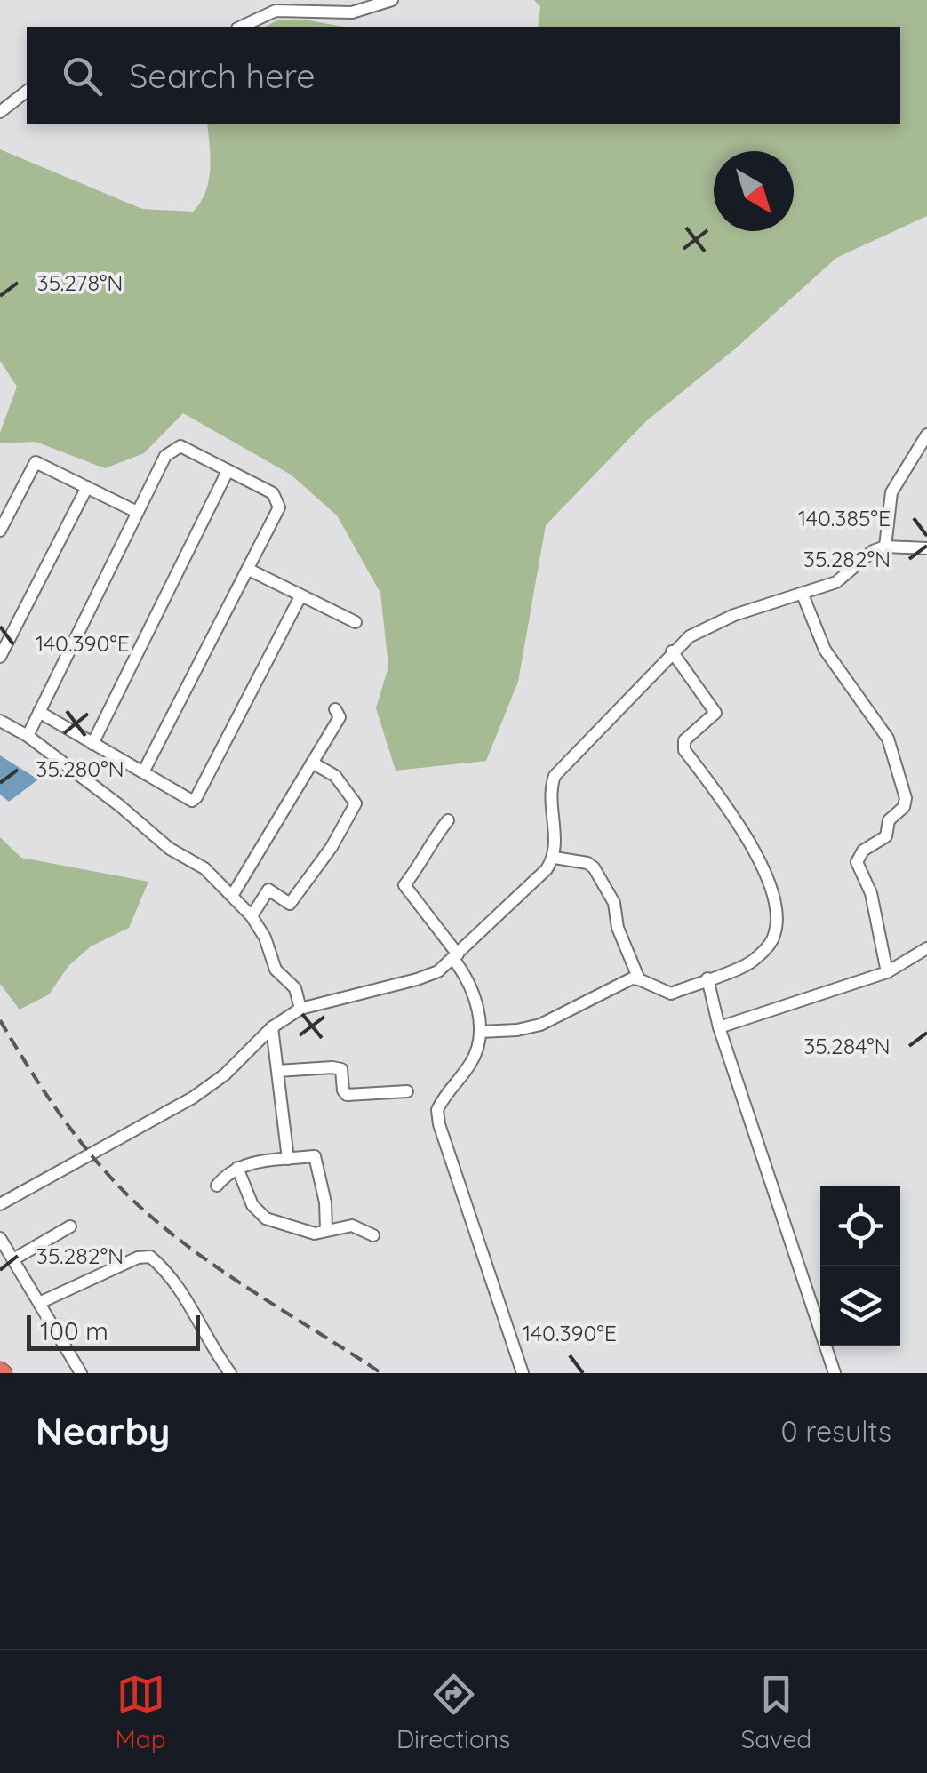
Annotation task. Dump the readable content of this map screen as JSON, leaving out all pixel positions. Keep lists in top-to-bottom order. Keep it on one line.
{"scale_bar":"100 m","north":"bottom right","page":{"search":"Search here","scale":"100 m","heading":["Nearby","0 results"],"nav":["Map","Directions","Saved"]},"coordinates":["35.278°N","140.385°E","35.282°N","140.390°E","35.280°N","35.284°N"]}
